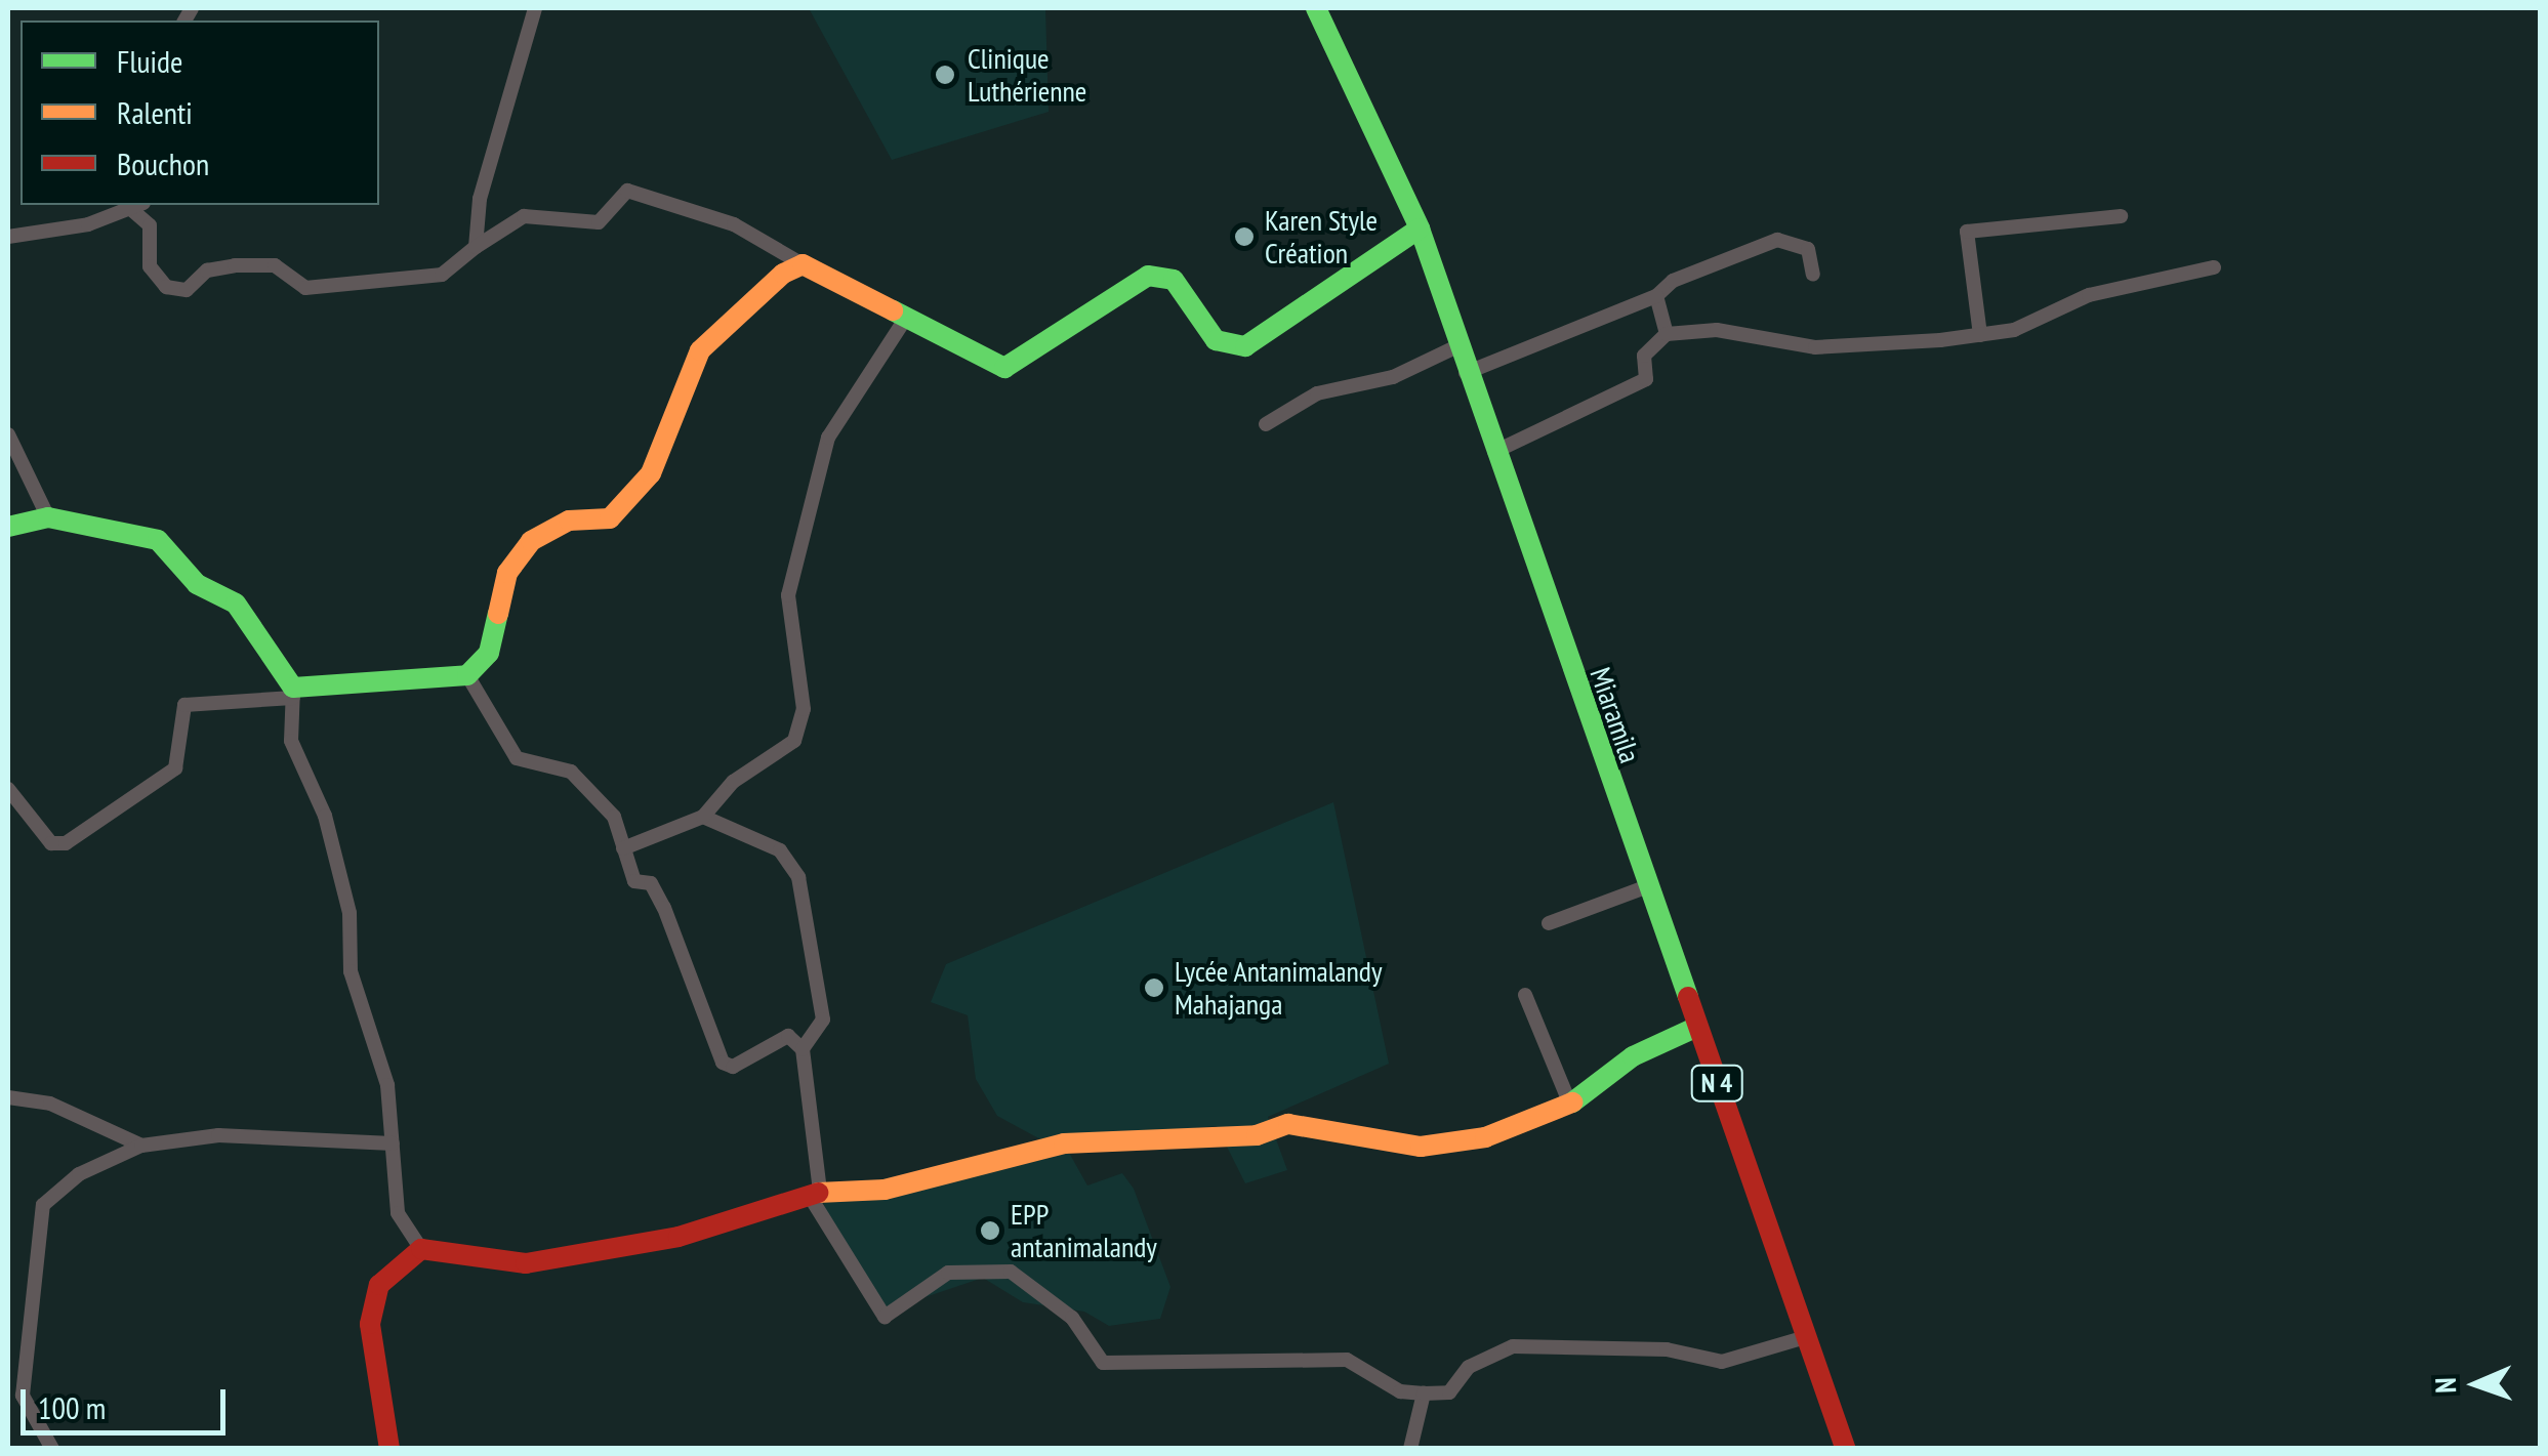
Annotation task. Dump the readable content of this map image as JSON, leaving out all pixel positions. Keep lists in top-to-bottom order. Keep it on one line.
{"streets":{"street":["Miaramila","N 4"]},"places":["Clinique Luthérienne","Karen Style Création","Lycée Antanimalandy Mahajanga","EPP antanimalandy"],"legend":["Fluide","Ralenti","Bouchon"],"scale_bar":"100 m","north":"left"}
